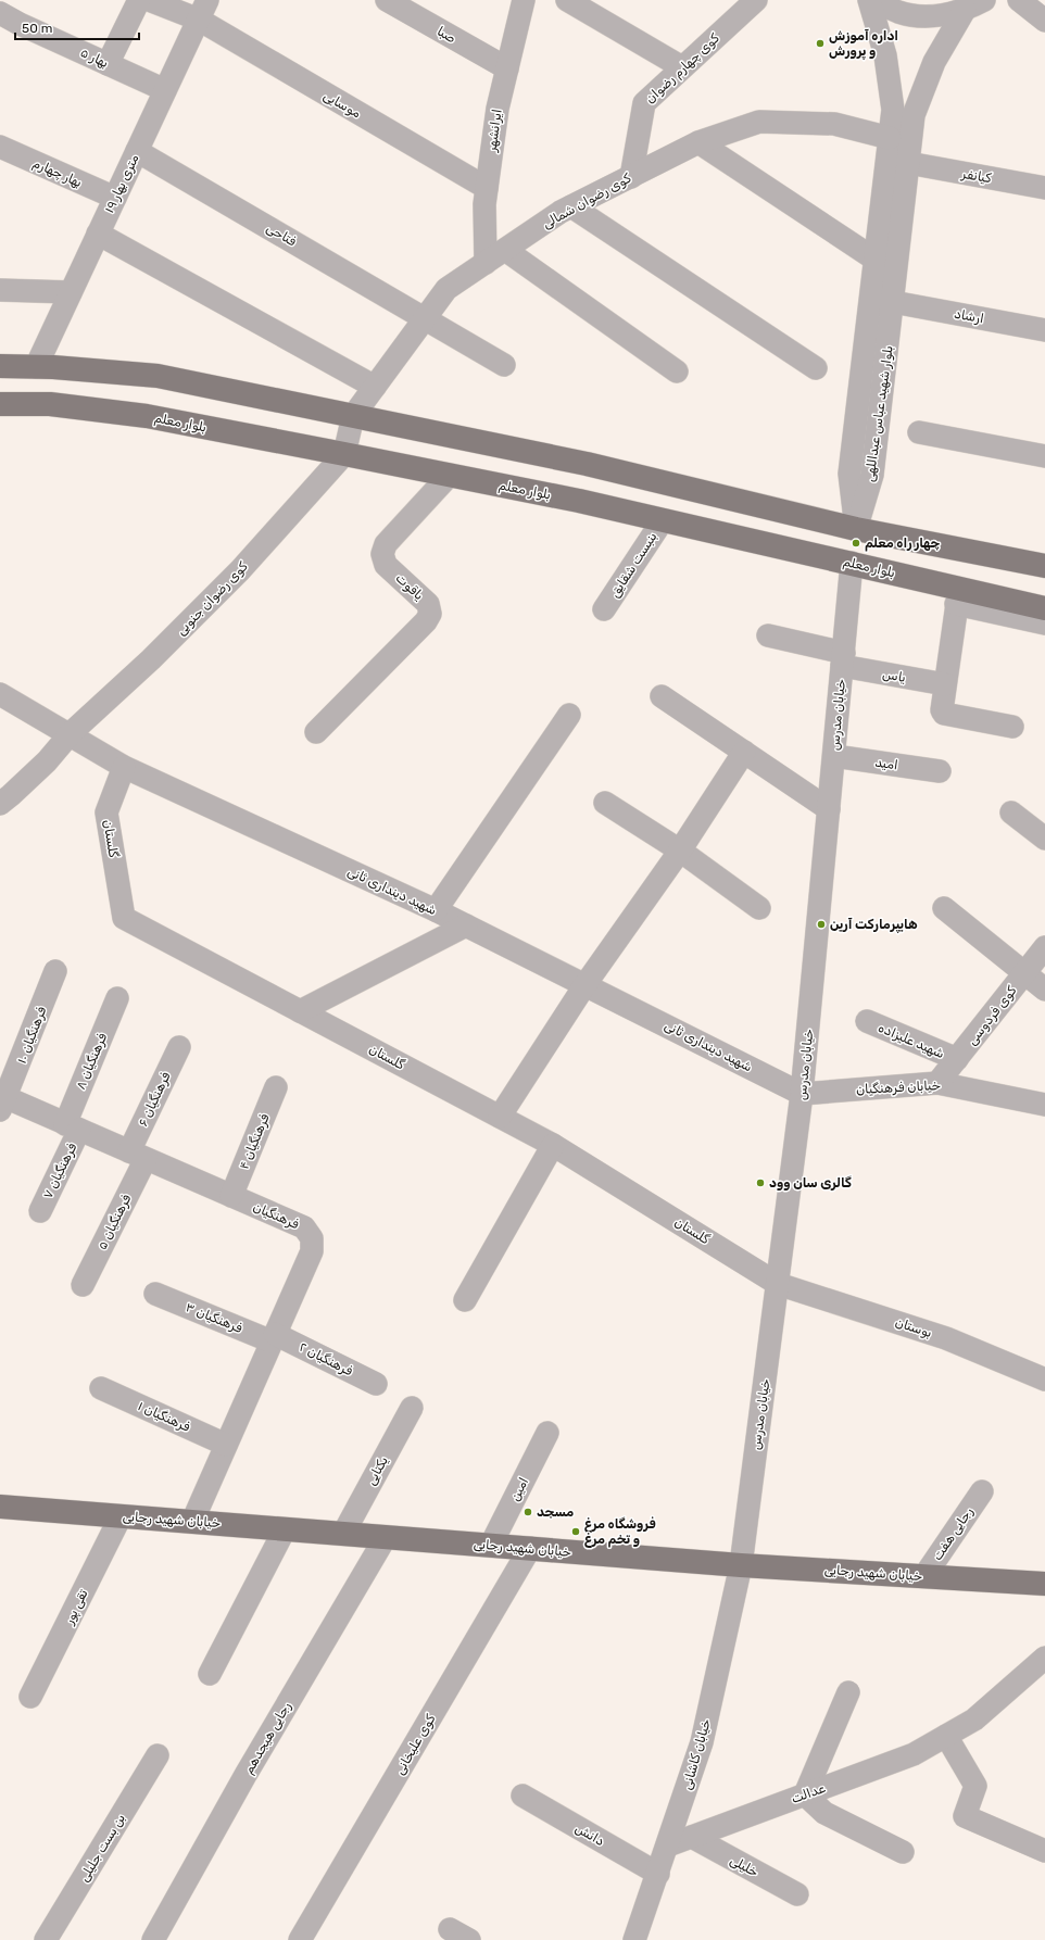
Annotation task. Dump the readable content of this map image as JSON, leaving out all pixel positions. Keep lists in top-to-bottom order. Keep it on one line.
{"streets":{"main road":["بلوار معلم","خیابان شهید رجایی"],"street":["صبا","بهار ۵","کوی چهارم رضوان","موسایی","ایرانشهر","بهار چهارم","کیانفر","۱۹ متری بهار","کوی رضوان شمالی","فتاحی","ارشاد","بلوار شهید عباس عبداللهی","بنبست شقایق","یاقوت","کوی رضوان جنوبی","یاس","خیابان مدرس","امید","گلستان","شهید دینداری ثانی","کوی فردوسی","فرهنگیان ۱۰","شهید علیزاده","فرهنگیان ۸","خیابان فرهنگیان","فرهنگیان ۶","فرهنگیان ۴","فرهنگیان ۷","فرهنگیان","فرهنگیان ۵","فرهنگیان ۳","بوستان","فرهنگیان ۲","فرهنگیان ۱","یکتایی","امین","رجایی هفت","تقی پور","رجایی هیجدهم","کوی علیخانی","خیابان کاشانی","عدالت","دانش","بن بست جلیلی","خلیلی"]},"crossings":[["صبا","ایرانشهر"],["بهار ۵","۱۹ متری بهار"],["کوی چهارم رضوان","کوی رضوان شمالی"],["موسایی","ایرانشهر"],["موسایی","۱۹ متری بهار"],["ایرانشهر","کوی رضوان شمالی"],["بهار چهارم","۱۹ متری بهار"],["کیانفر","بلوار شهید عباس عبداللهی"],["۱۹ متری بهار","فتاحی"],["کوی رضوان شمالی","فتاحی"],["کوی رضوان شمالی","بلوار شهید عباس عبداللهی"],["ارشاد","بلوار شهید عباس عبداللهی"],["بلوار معلم","بنبست شقایق"],["بلوار معلم","یاقوت"],["بلوار معلم","کوی رضوان جنوبی"],["بلوار معلم","خیابان مدرس"],["کوی رضوان جنوبی","شهید دینداری ثانی"],["یاس","خیابان مدرس"],["خیابان مدرس","امید"],["خیابان مدرس","گلستان"],["خیابان مدرس","شهید دینداری ثانی"],["خیابان مدرس","خیابان فرهنگیان"],["خیابان مدرس","بوستان"],["خیابان مدرس","خیابان شهید رجایی"],["خیابان مدرس","خیابان کاشانی"],["گلستان","شهید دینداری ثانی"],["گلستان","بوستان"],["شهید دینداری ثانی","خیابان فرهنگیان"],["کوی فردوسی","شهید علیزاده"],["کوی فردوسی","خیابان فرهنگیان"],["فرهنگیان ۱۰","فرهنگیان"],["فرهنگیان ۸","فرهنگیان ۷"],["فرهنگیان ۸","فرهنگیان"],["فرهنگیان ۶","فرهنگیان"],["فرهنگیان ۶","فرهنگیان ۵"],["فرهنگیان ۴","فرهنگیان"],["فرهنگیان ۷","فرهنگیان"],["فرهنگیان","فرهنگیان ۵"],["فرهنگیان","فرهنگیان ۳"],["فرهنگیان","فرهنگیان ۲"],["فرهنگیان","فرهنگیان ۱"],["فرهنگیان","خیابان شهید رجایی"],["فرهنگیان ۳","فرهنگیان ۲"],["یکتایی","خیابان شهید رجایی"],["امین","خیابان شهید رجایی"],["خیابان شهید رجایی","رجایی هفت"],["خیابان شهید رجایی","تقی پور"],["خیابان شهید رجایی","رجایی هیجدهم"],["خیابان شهید رجایی","کوی علیخانی"],["خیابان شهید رجایی","خیابان کاشانی"],["خیابان کاشانی","عدالت"],["خیابان کاشانی","دانش"],["عدالت","خلیلی"]],"places":["اداره آموزش و پرورش","چهار راه معلم","هایپرمارکت آرین","گالری سان وود","مسجد","فروشگاه مرغ و تخم مرغ"],"scale_bar":"50 m"}
